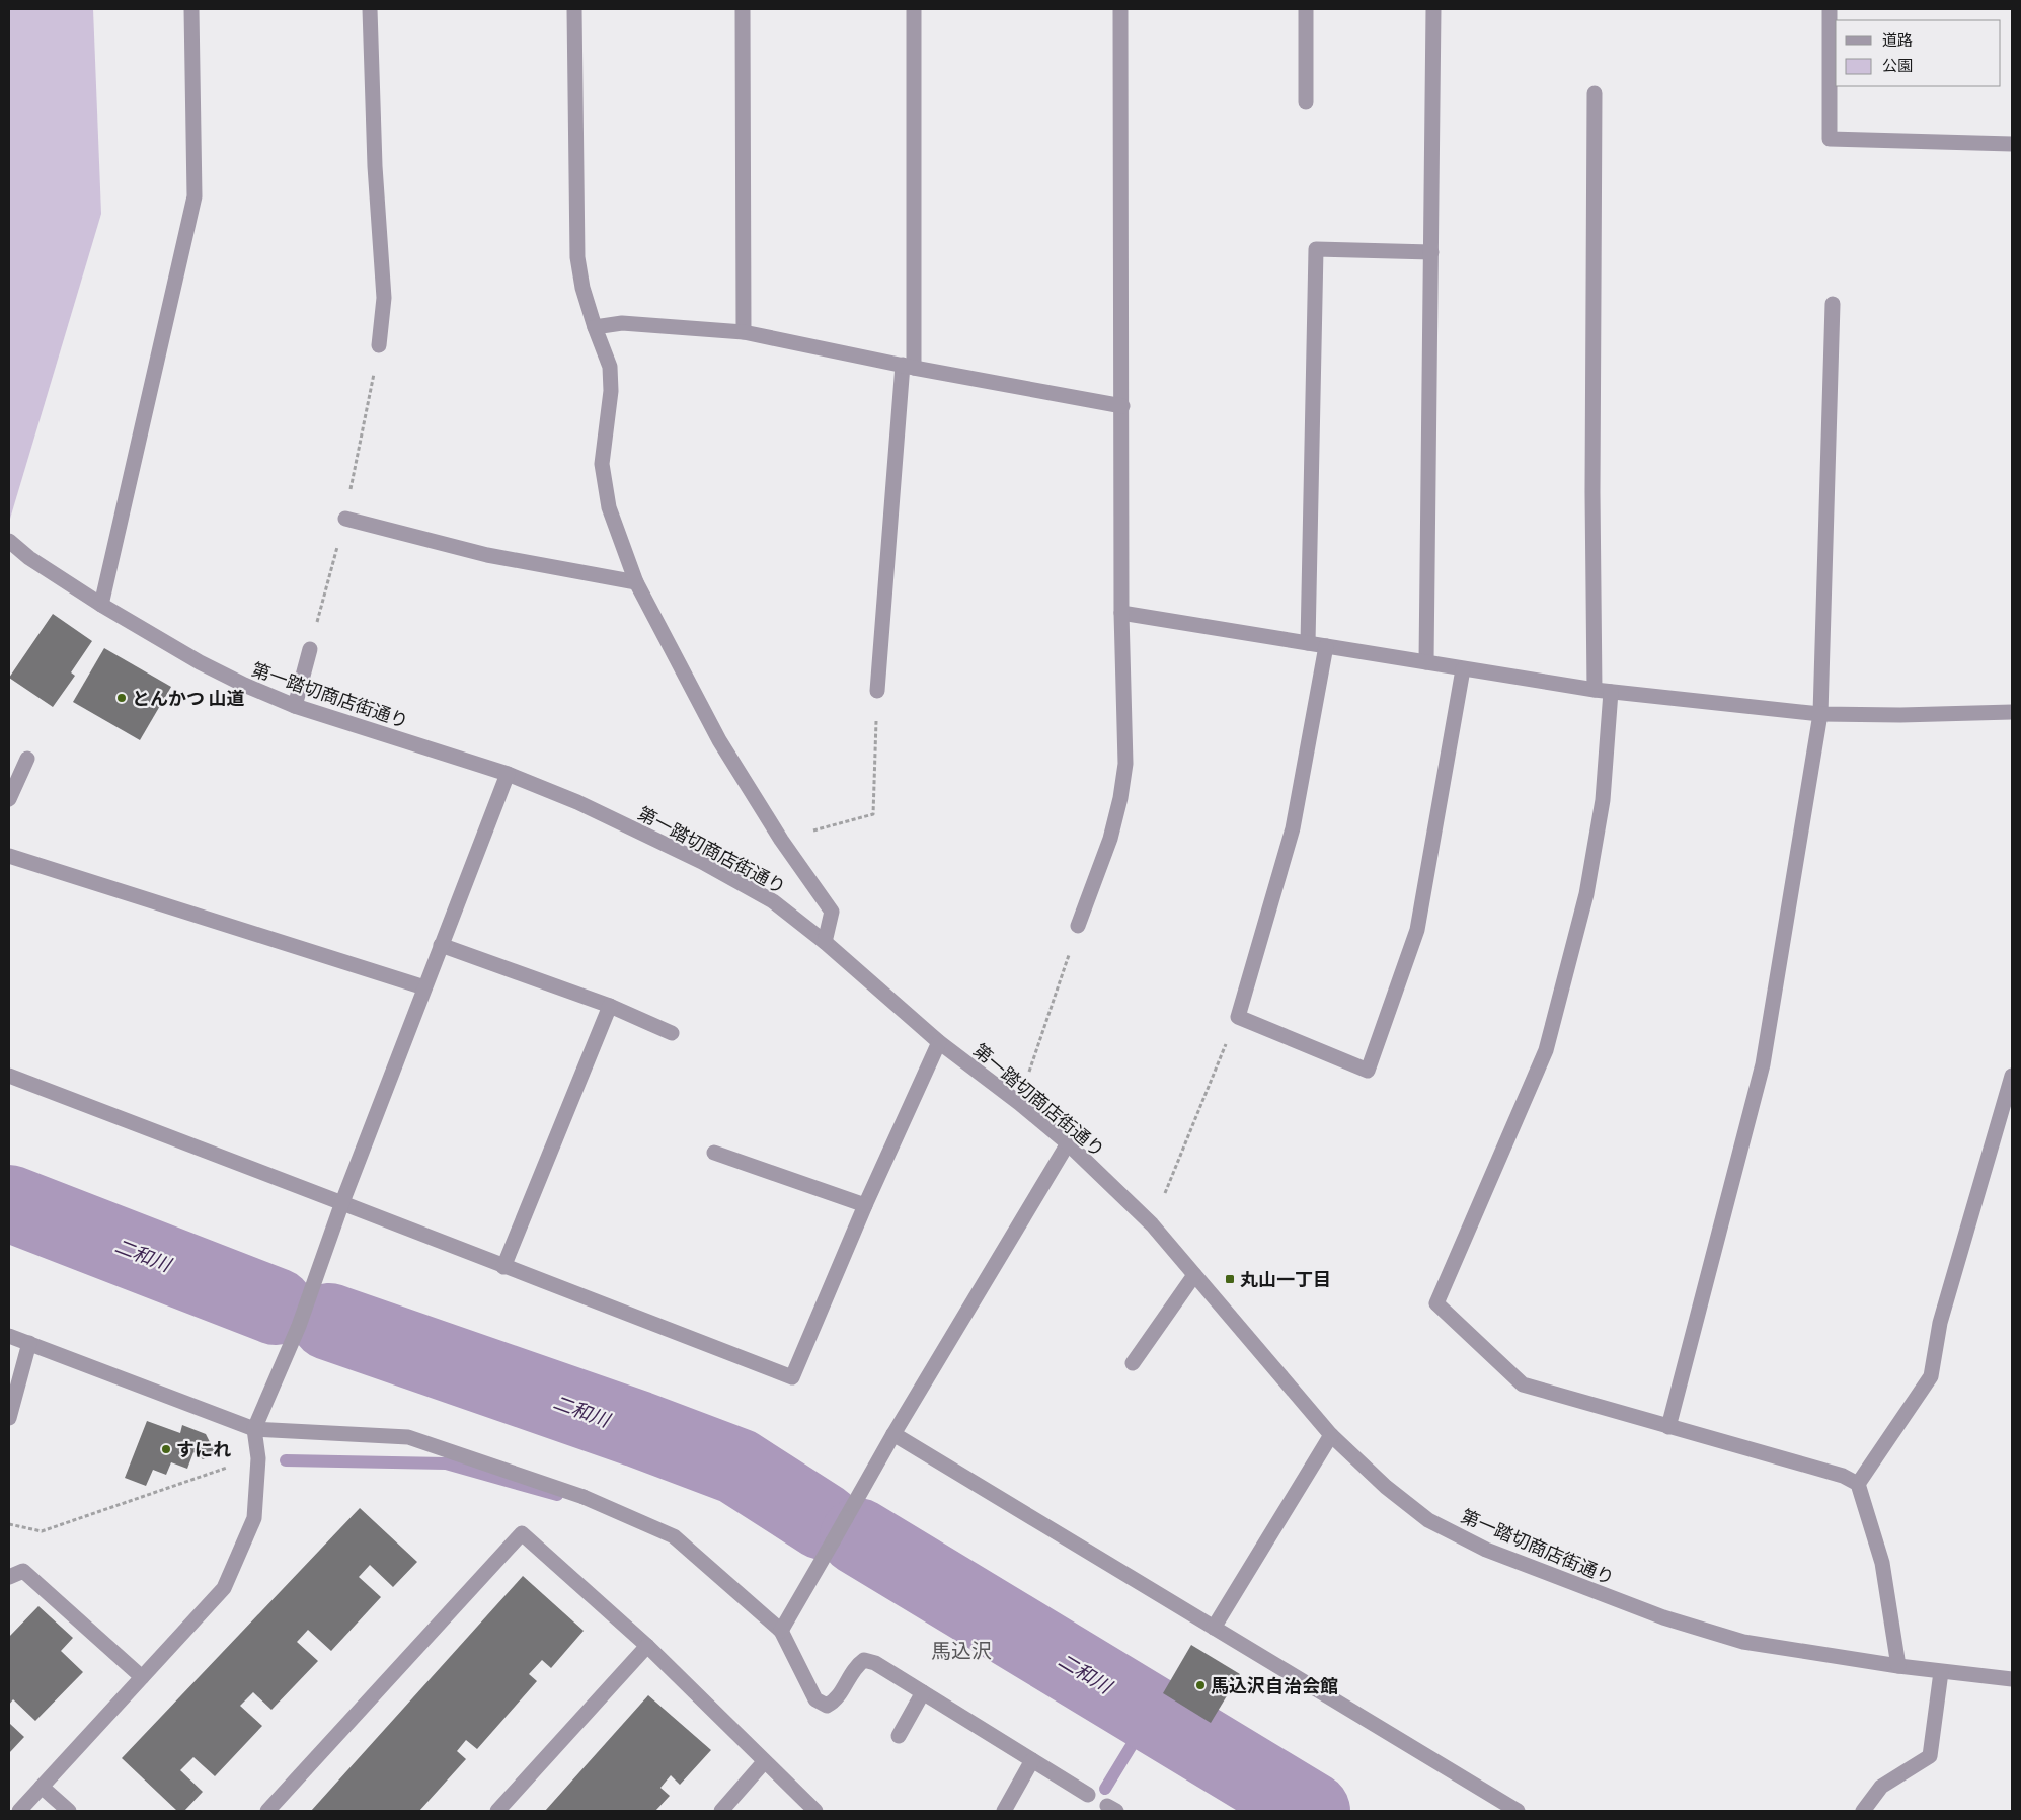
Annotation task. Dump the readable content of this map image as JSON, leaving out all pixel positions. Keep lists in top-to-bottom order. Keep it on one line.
{"streets":{"street":["第一踏切商店街通り"]},"districts":["馬込沢"],"water":["二和川"],"places":{"other":["とんかつ 山道","すにれ","馬込沢自治会館"],"transit":["丸山一丁目"]},"legend":["道路","公園"]}
